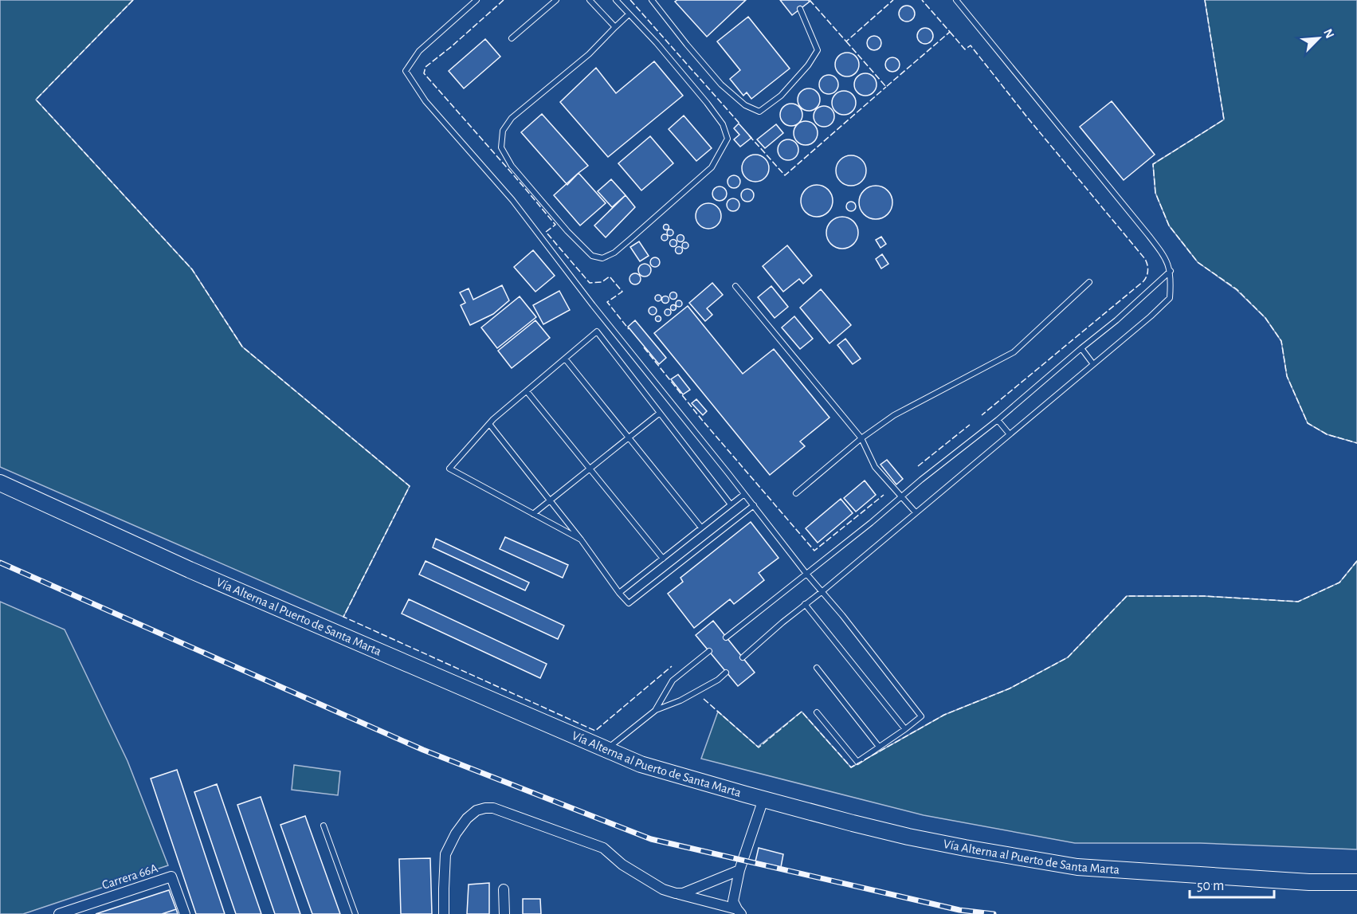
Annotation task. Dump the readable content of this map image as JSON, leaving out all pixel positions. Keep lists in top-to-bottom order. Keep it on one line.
{"streets":{"main road":["Vía Alterna al Puerto de Santa Marta"],"street":["Carrera 66A"]},"scale_bar":"50 m","north":"top right"}
